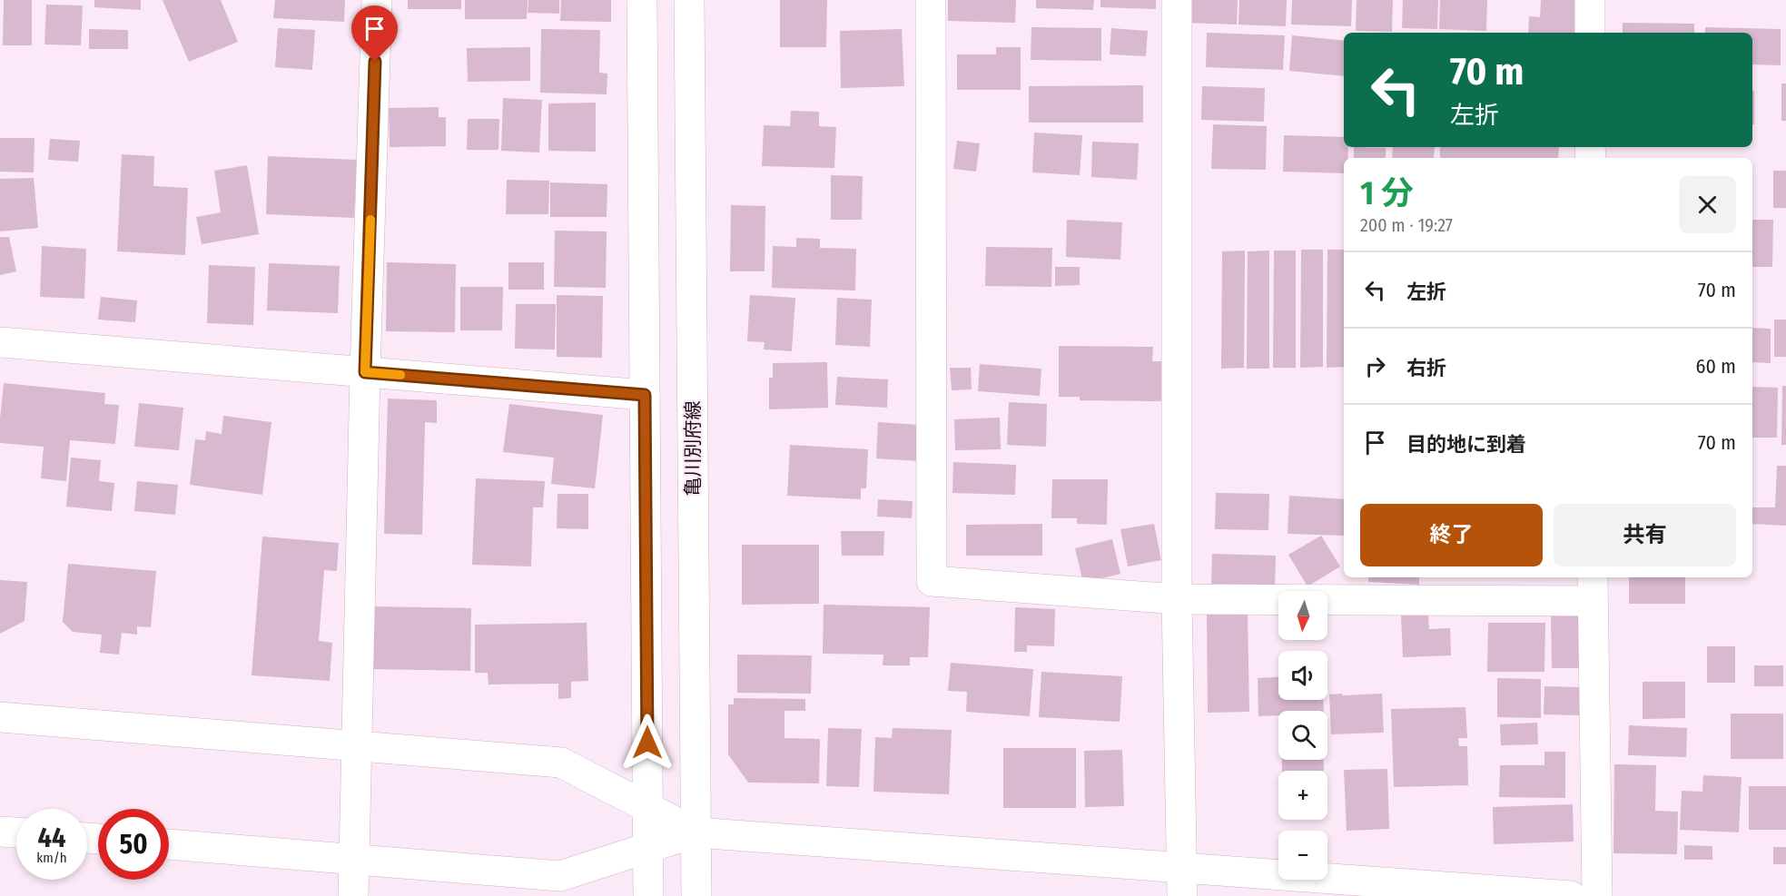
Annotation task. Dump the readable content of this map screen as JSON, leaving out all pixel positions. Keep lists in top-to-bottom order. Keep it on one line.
{"streets":{"street":["亀川別府線"]},"north":"bottom","page":{"turn":["70 m","左折"],"heading":["1 分","200 m · 19:27"],"list":[{"name":"左折","value":"70 m"},{"name":"右折","value":"60 m"},{"name":"目的地に到着","value":"70 m"}],"buttons":["終了","共有"],"map_buttons":["+","−"],"speed":"44 km/h","limit":"50"}}
